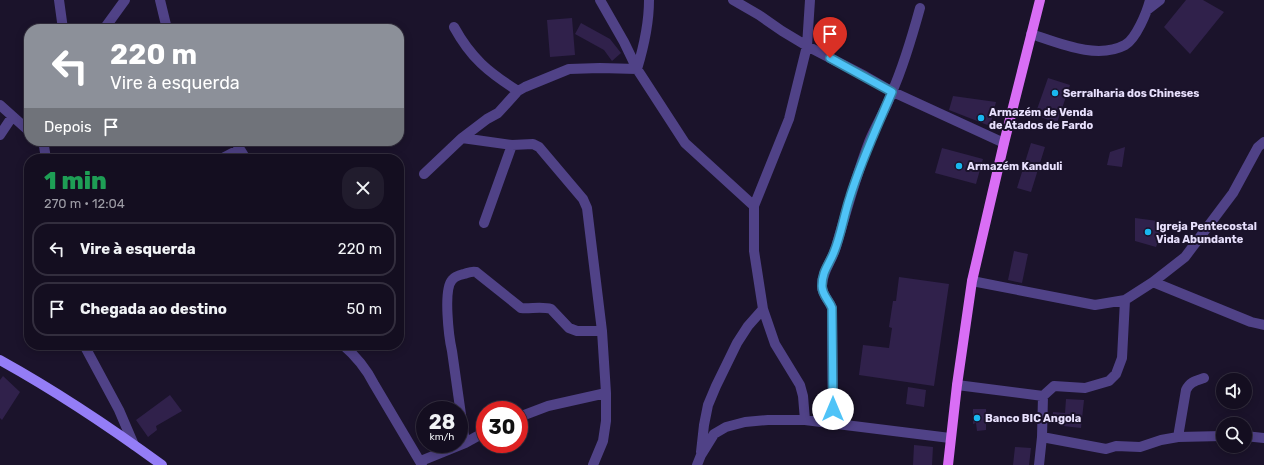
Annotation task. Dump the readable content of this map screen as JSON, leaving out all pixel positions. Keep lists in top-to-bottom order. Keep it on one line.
{"places":["Serralharia dos Chineses","Armazém de Venda de Atados de Fardo","Armazém Kanduli","Igreja Pentecostal Vida Abundante","Banco BIC Angola"],"page":{"turn":["220 m","Vire à esquerda"],"then":"Depois","heading":["1 min","270 m · 12:04"],"list":[{"name":"Vire à esquerda","value":"220 m"},{"name":"Chegada ao destino","value":"50 m"}],"speed":"28 km/h","limit":"30"}}
